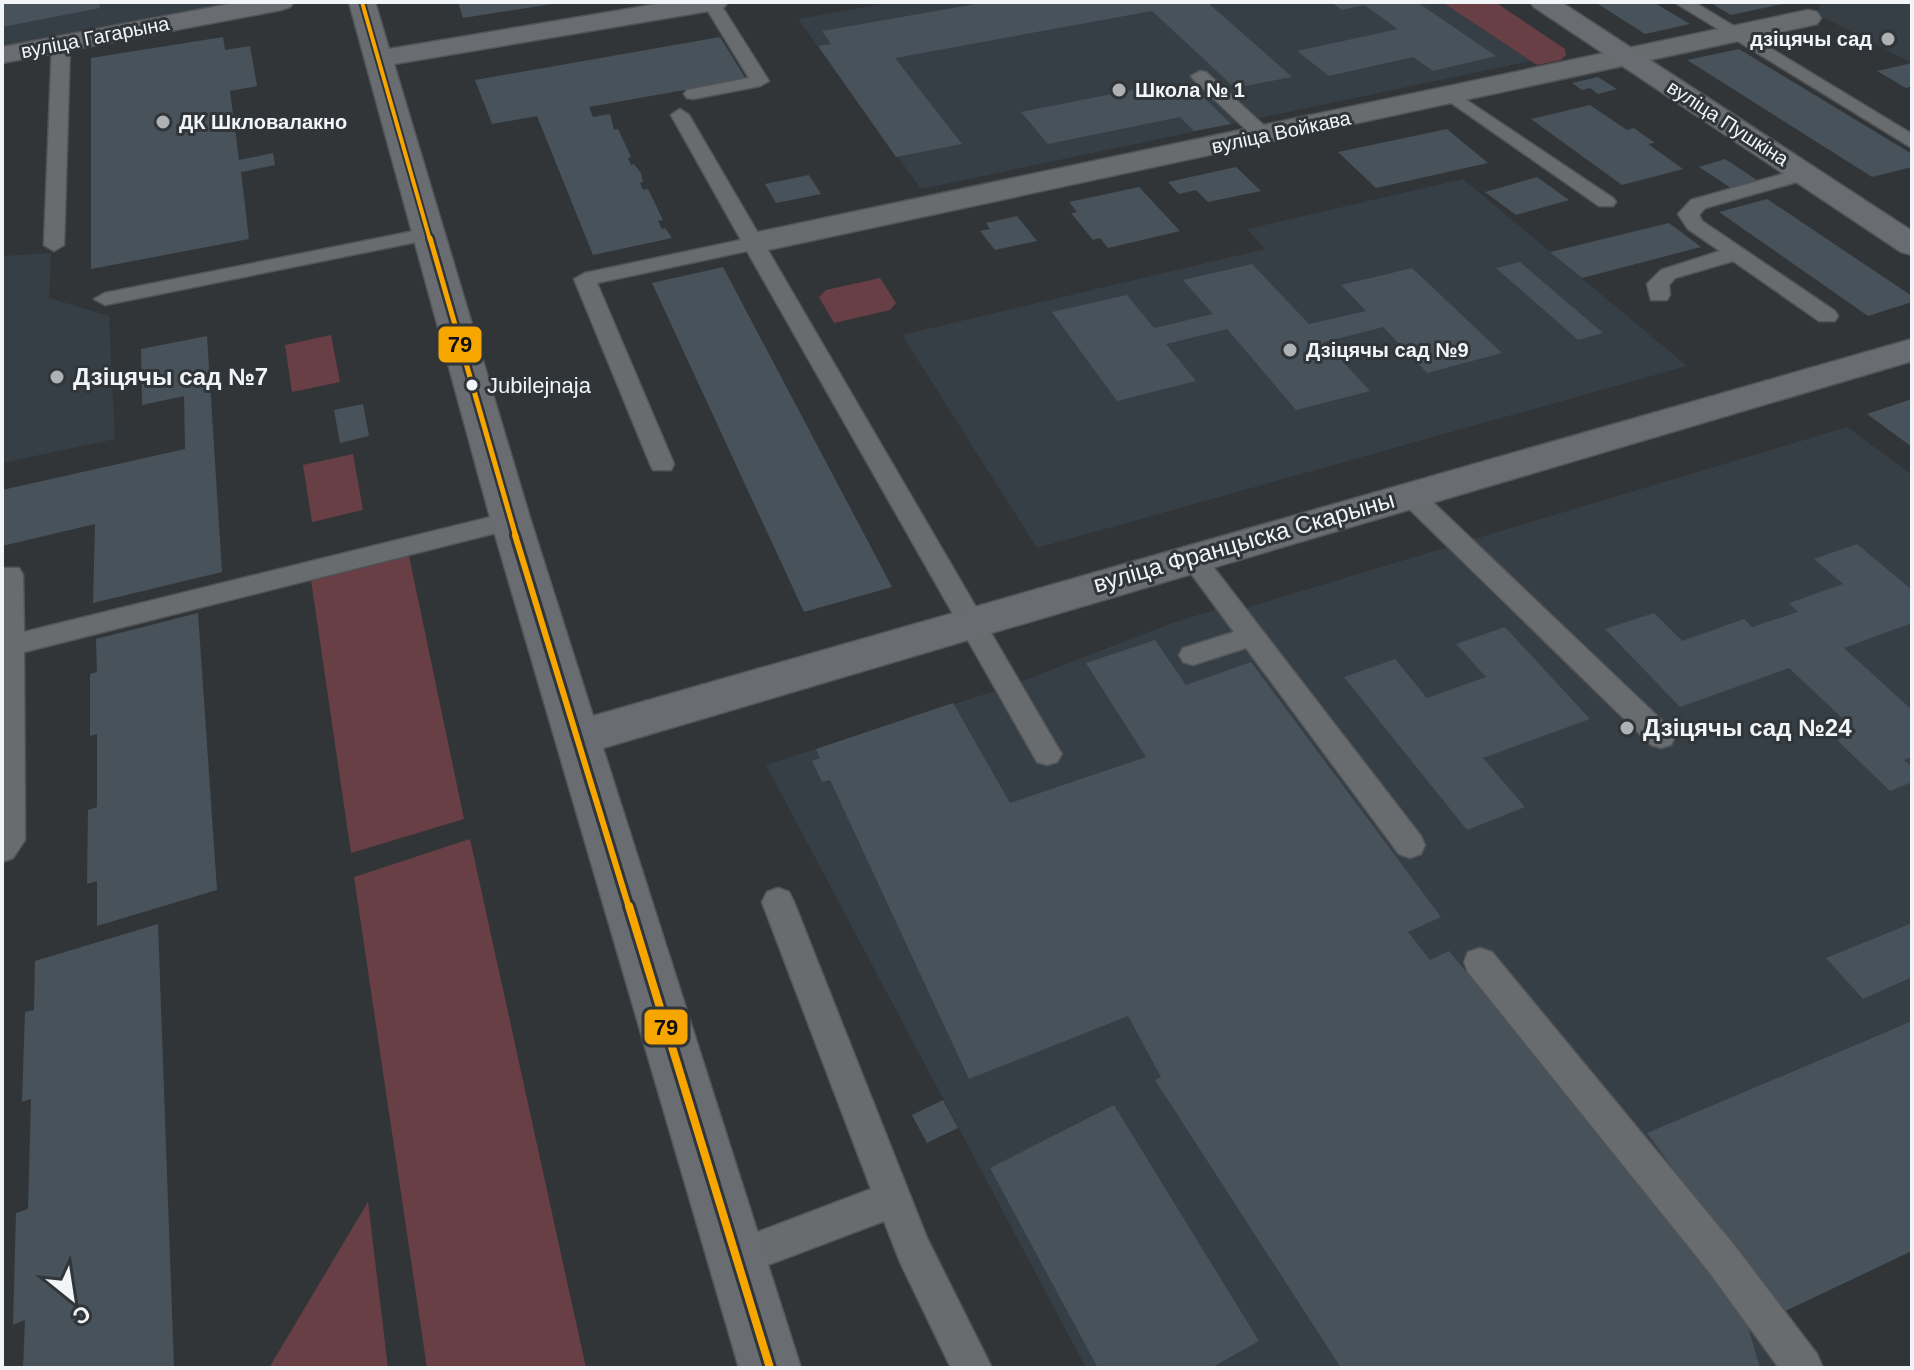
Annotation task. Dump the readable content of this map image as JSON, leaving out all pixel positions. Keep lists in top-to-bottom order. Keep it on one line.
{"streets":{"street":["вуліца Гагарына","вуліца Пушкіна","вуліца Войкава","вуліца Францыска Скарыны"]},"crossings":[["вуліца Пушкіна","вуліца Войкава"]],"places":["дзіцячы сад","Школа № 1","ДК Шкловалакно","Дзіцячы сад №9","Дзіцячы сад №7","Jubilejnaja","Дзіцячы сад №24"],"lines":["transit line 79"],"north":"bottom right"}
